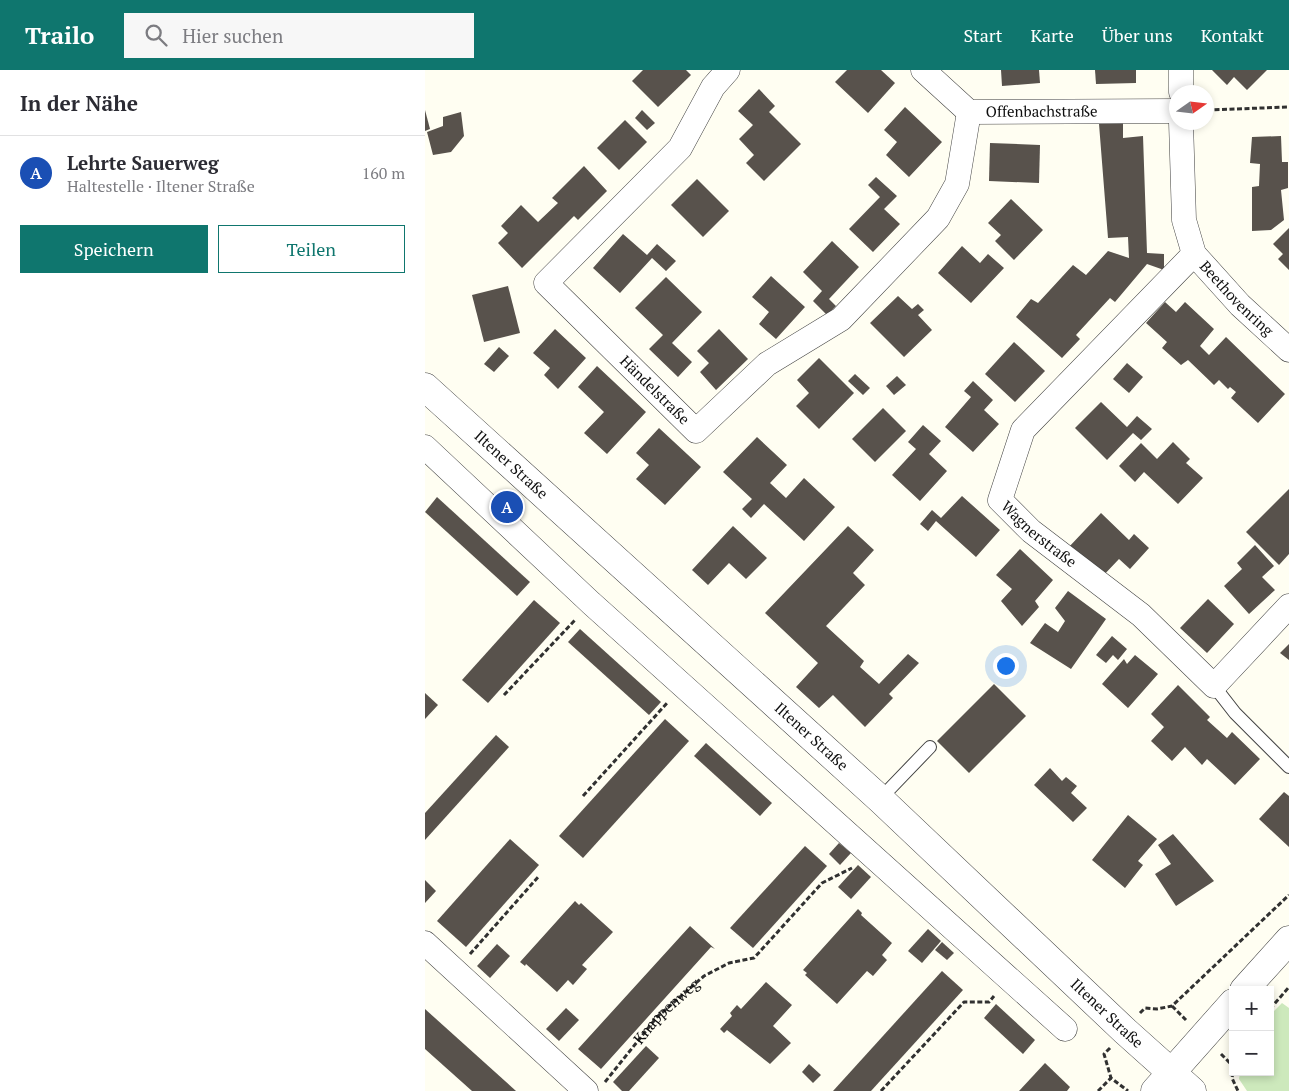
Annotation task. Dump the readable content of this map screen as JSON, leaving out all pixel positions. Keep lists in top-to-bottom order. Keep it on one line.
{"streets":{"street":["Offenbachstraße","Beethovenring","Händelstraße","Iltener Straße","Wagnerstraße"],"path":["Knappenweg"]},"crossings":[["Offenbachstraße","Händelstraße"],["Beethovenring","Wagnerstraße"]],"north":"right","page":{"header":"Trailo","search":"Hier suchen","nav":["Start","Karte","Über uns","Kontakt"],"heading":"In der Nähe","list":[{"mark":"A","name":"Lehrte Sauerweg","note":"Haltestelle · Iltener Straße","value":"160 m"}],"buttons":["Speichern","Teilen"],"pins":"A","map_buttons":["+","−"]}}
